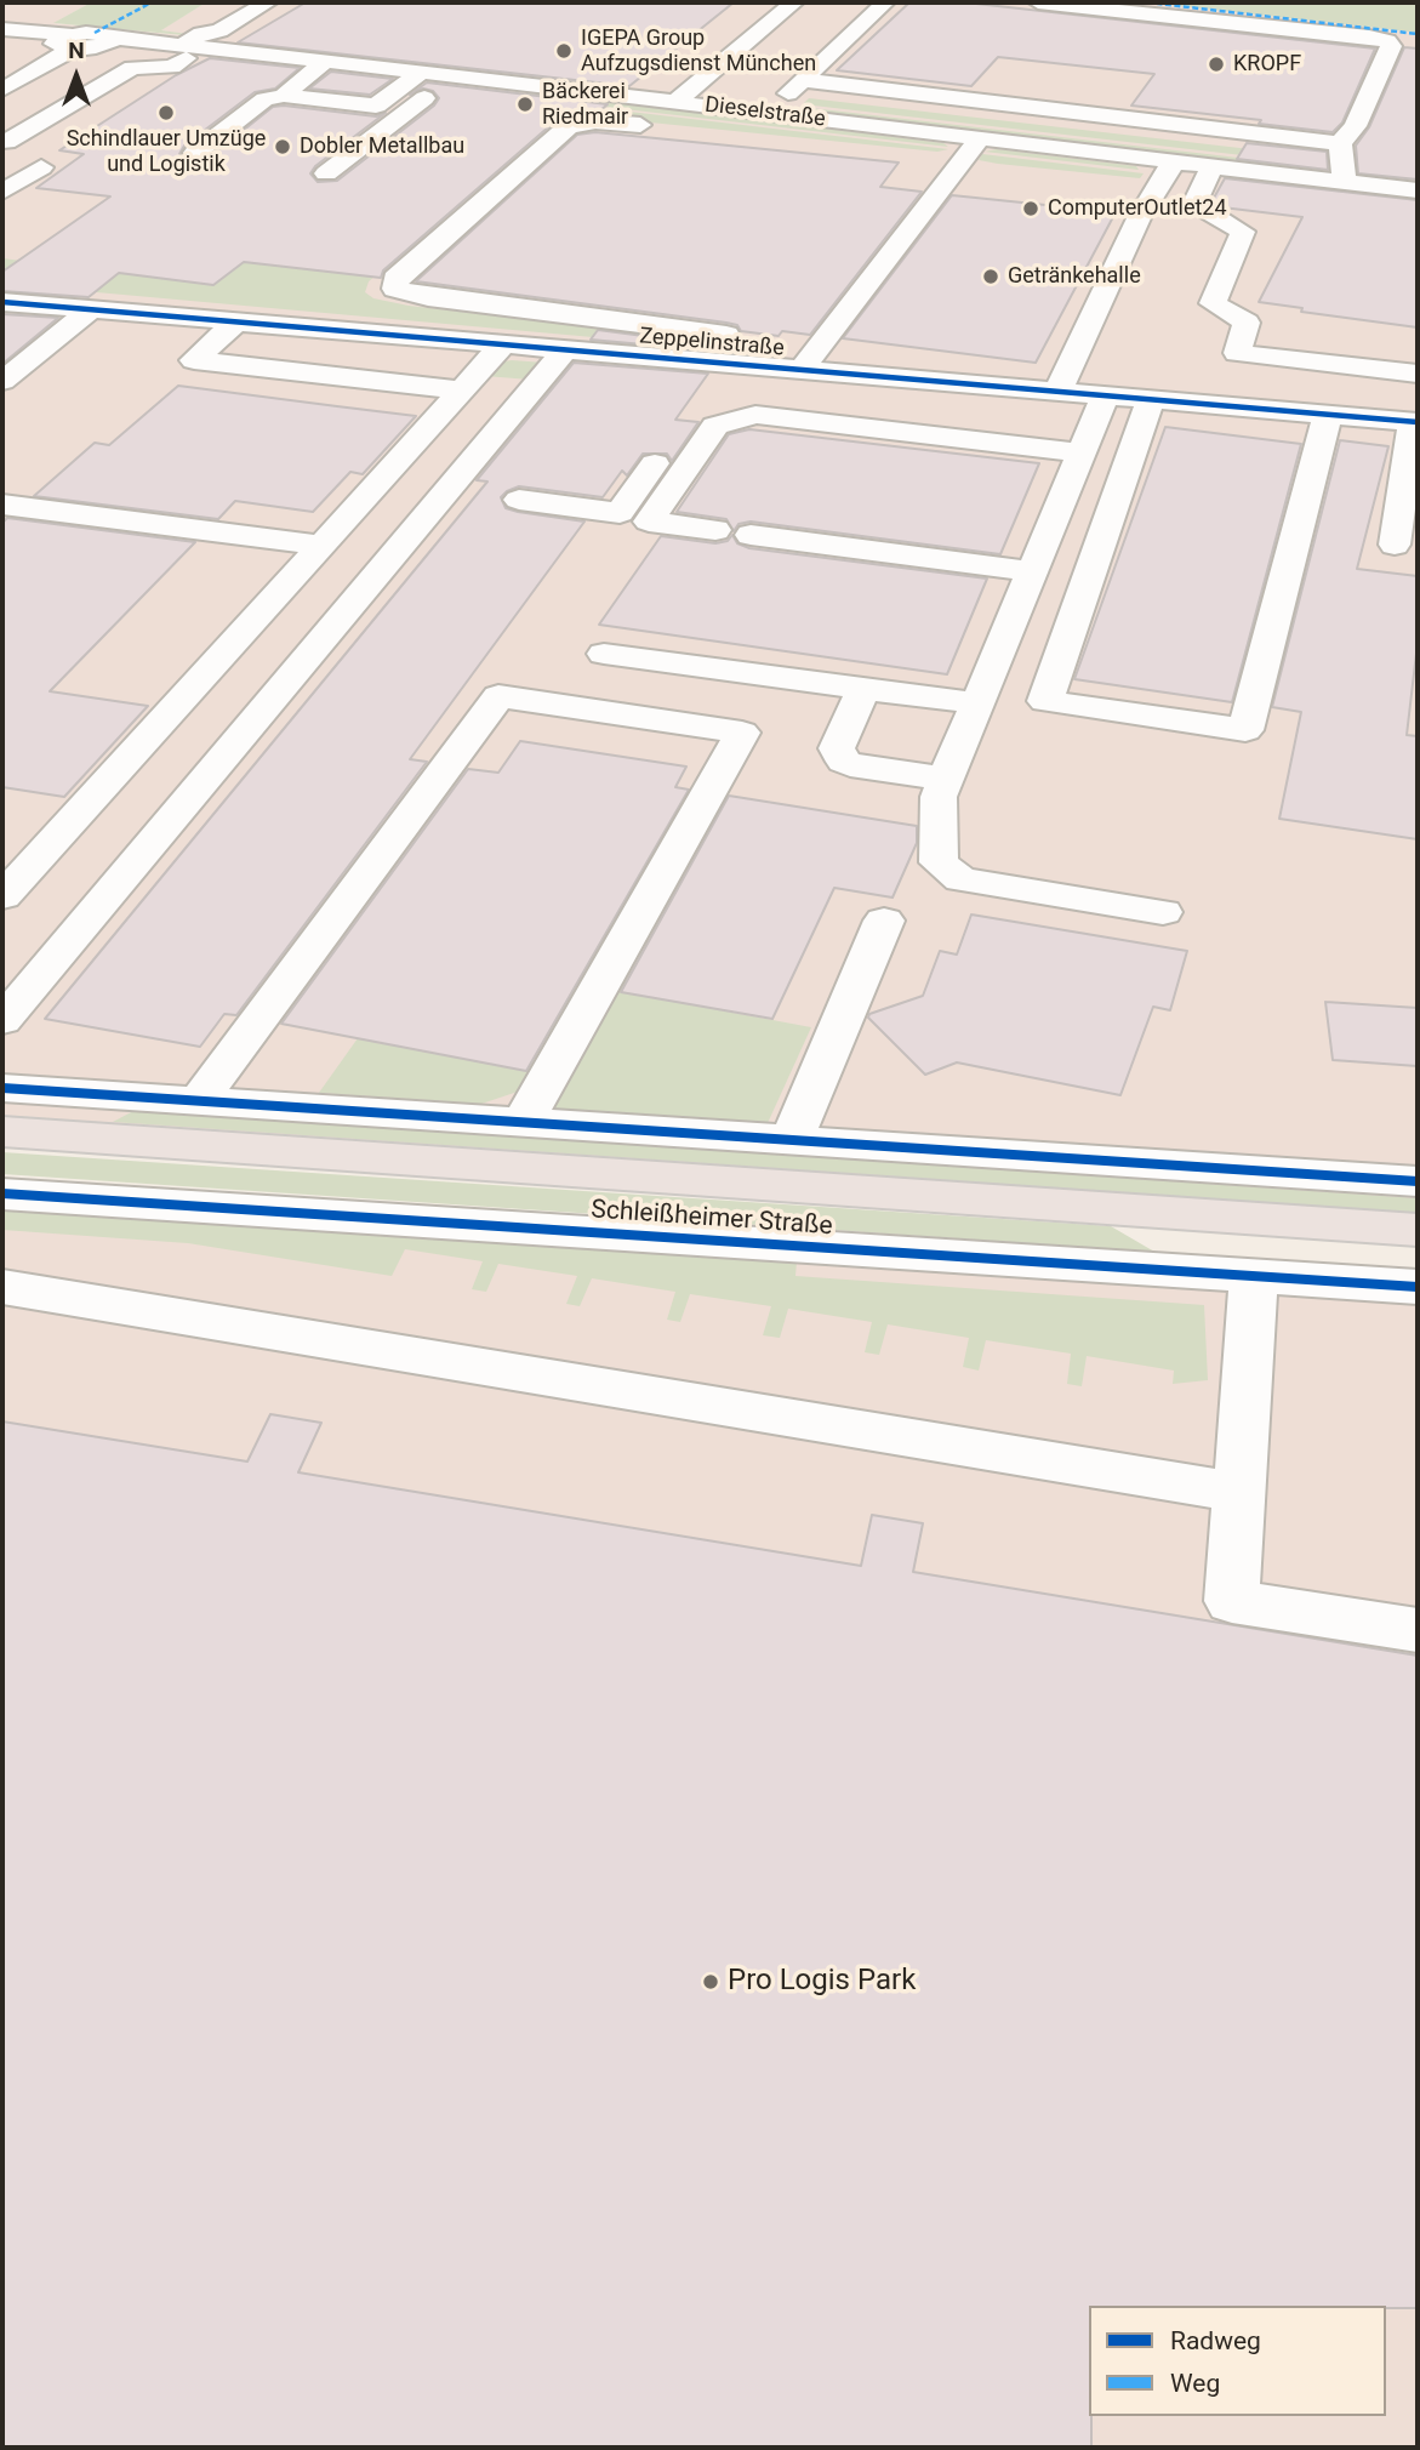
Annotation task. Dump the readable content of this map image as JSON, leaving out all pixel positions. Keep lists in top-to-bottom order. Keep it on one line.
{"streets":{"main road":["Schleißheimer Straße"],"street":["Dieselstraße","Zeppelinstraße"]},"places":["IGEPA Group Aufzugsdienst München","KROPF","Bäckerei Riedmair","Schindlauer Umzüge und Logistik","Dobler Metallbau","ComputerOutlet24","Getränkehalle","Pro Logis Park"],"legend":["Radweg","Weg"],"north":"top"}
